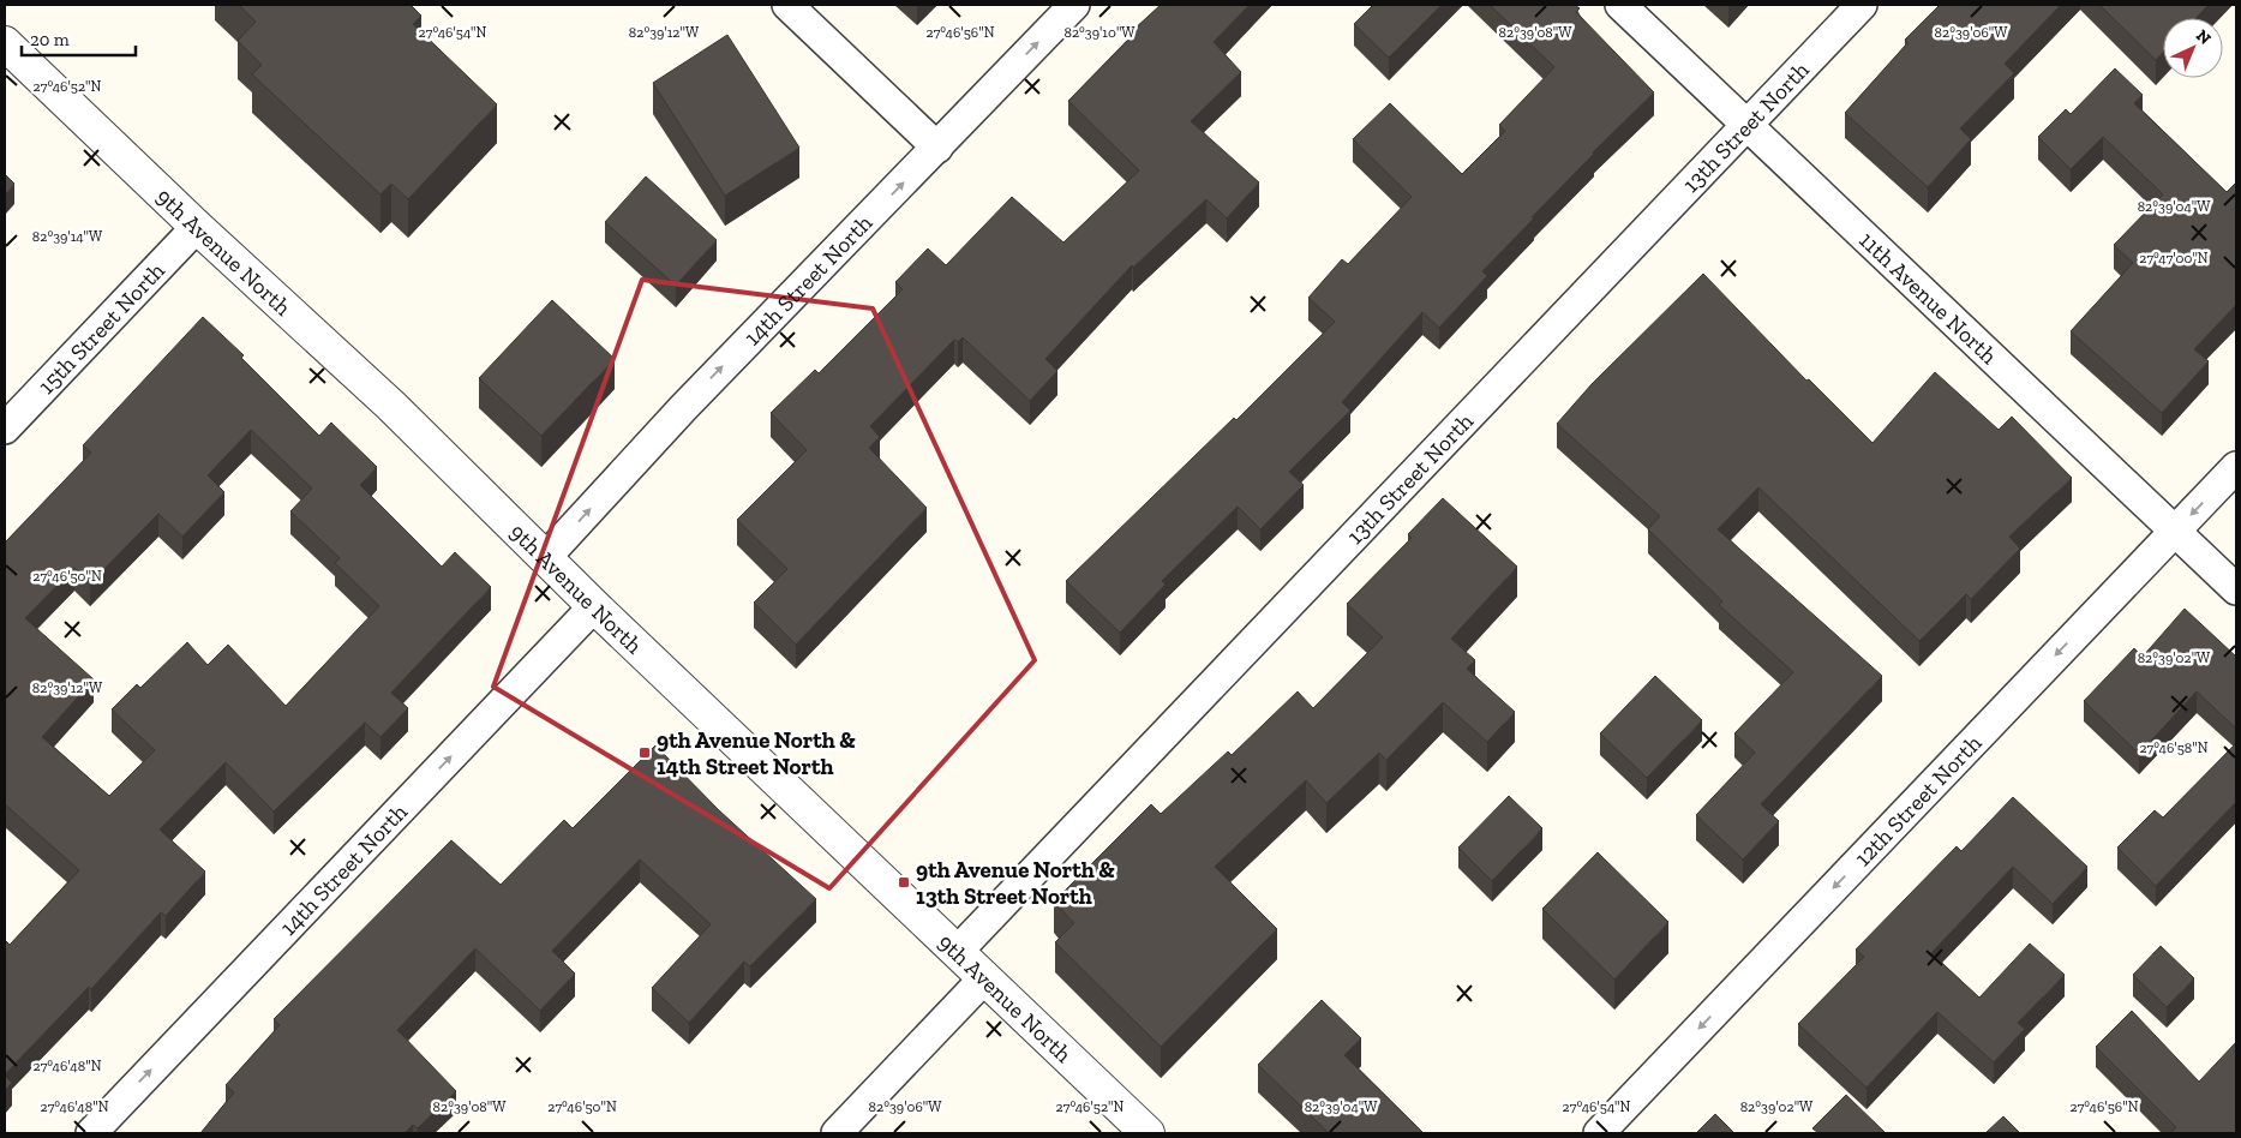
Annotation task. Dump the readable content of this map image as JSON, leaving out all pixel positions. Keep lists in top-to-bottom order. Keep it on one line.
{"streets":{"street":["13th Street North","9th Avenue North","14th Street North","11th Avenue North","15th Street North","12th Street North"]},"crossings":[["13th Street North","9th Avenue North"],["13th Street North","11th Avenue North"],["9th Avenue North","14th Street North"],["9th Avenue North","15th Street North"],["11th Avenue North","12th Street North"]],"one_way":["14th Street North","12th Street North"],"places":{"transit":["9th Avenue North & 14th Street North","9th Avenue North & 13th Street North"]},"scale_bar":"20 m","north":"top right","coordinates":["27°46'54\"N","27°46'56\"N","82°39'12\"W","82°39'10\"W","82°39'08\"W","82°39'06\"W","27°46'52\"N","82°39'04\"W","82°39'14\"W","27°47'00\"N","27°46'50\"N","82°39'02\"W","27°46'58\"N","27°46'48\"N"]}
